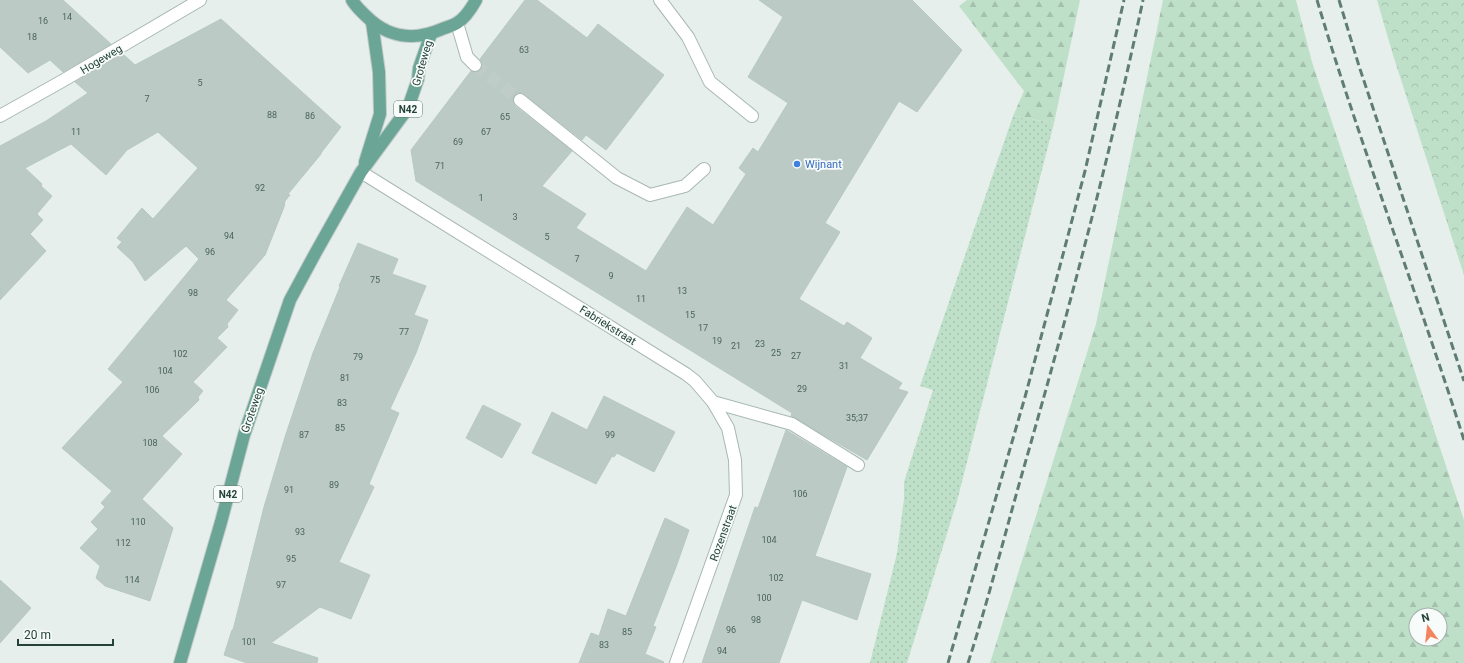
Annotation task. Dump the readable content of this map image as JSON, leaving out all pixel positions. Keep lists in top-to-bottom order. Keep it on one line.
{"streets":{"main road":["Groteweg","N42"],"street":["Hogeweg","Fabriekstraat","Rozenstraat"]},"crossings":[["Groteweg","Fabriekstraat"],["Fabriekstraat","Rozenstraat"]],"places":["Wijnant"],"house_numbers":["14","16","18","63","5","7","88","86","65","11","67","69","71","92","1","3","94","5","96","7","9","75","13","98","11","15","17","77","19","23","21","25","102","27","79","31","104","81","29","106","83","35;37","85","87","99","108","89","91","106","110","93","104","112","95","102","114","97","100","98","96","85","101","83","94"],"scale_bar":"20 m","north":"top"}
